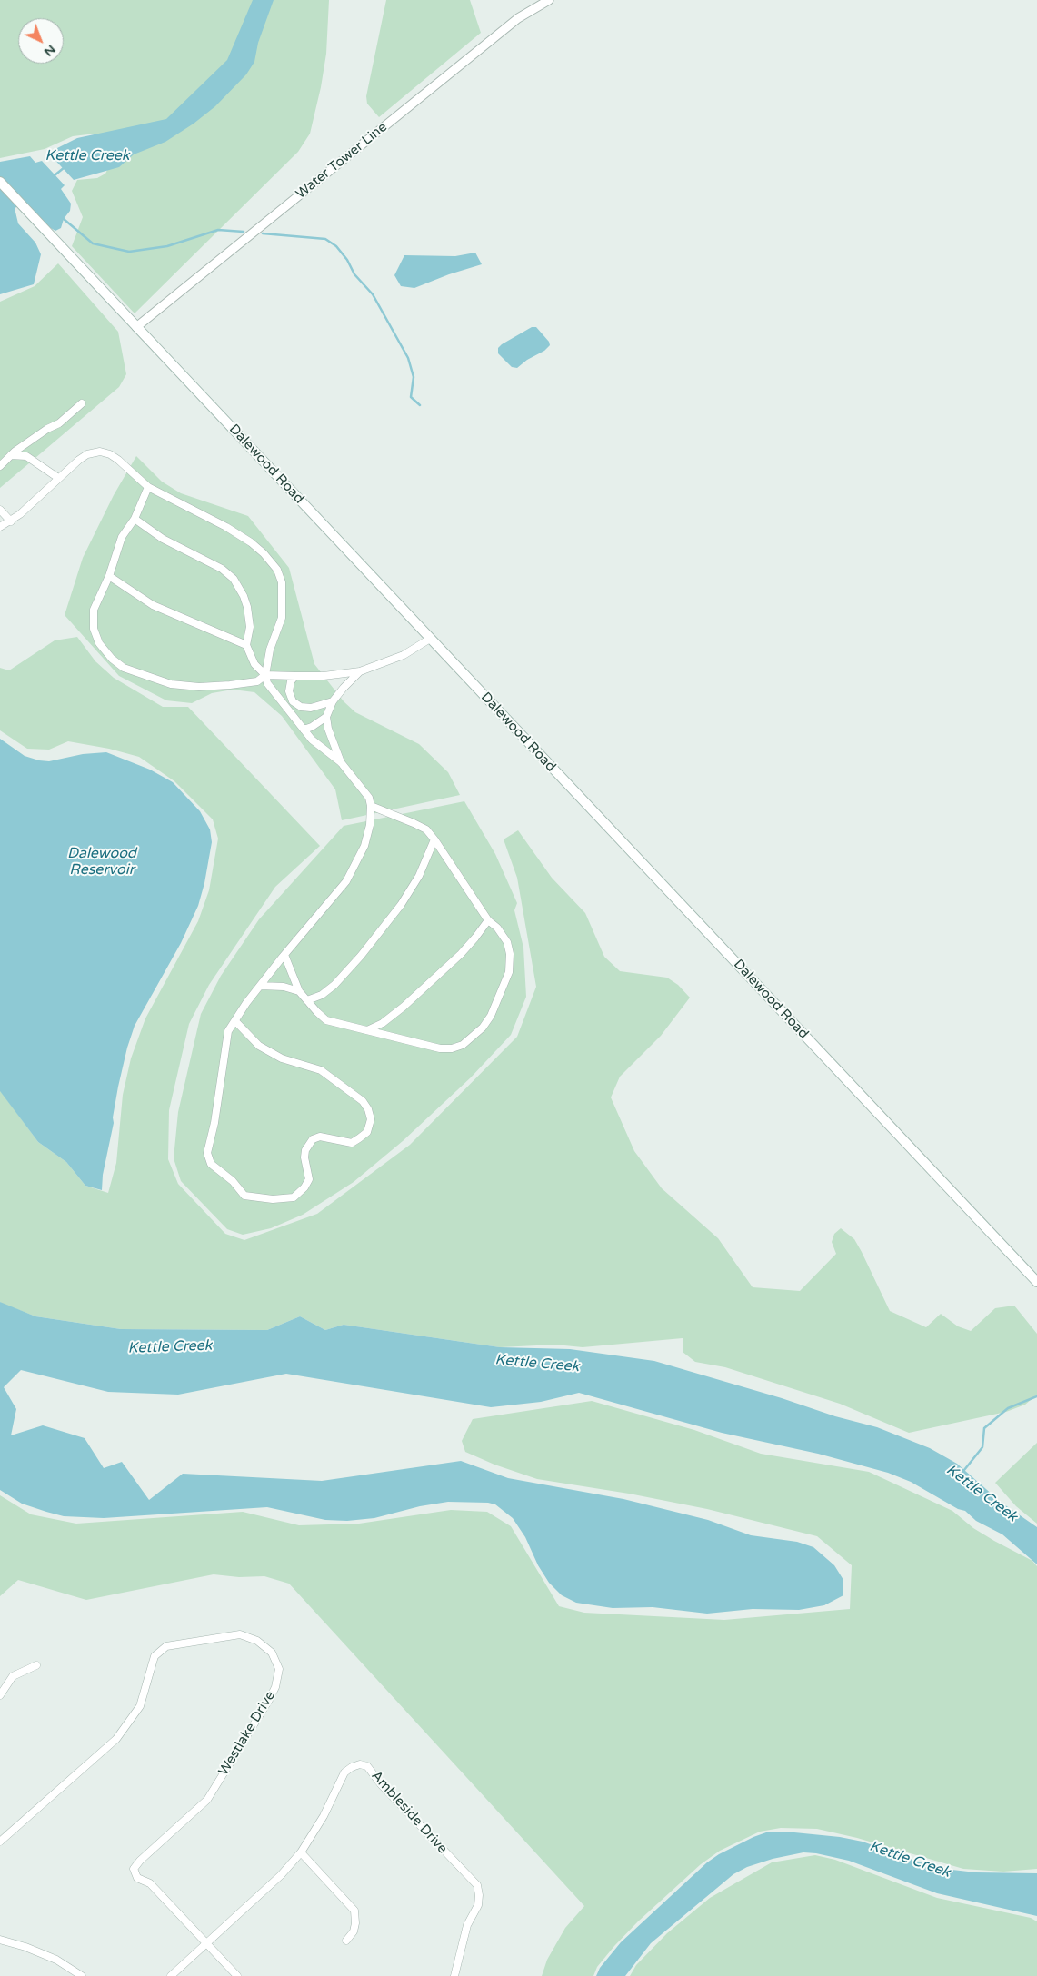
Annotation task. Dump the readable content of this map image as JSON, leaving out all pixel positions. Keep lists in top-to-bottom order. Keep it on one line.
{"streets":{"main road":["Dalewood Road"],"street":["Water Tower Line","Westlake Drive","Ambleside Drive"]},"crossings":[["Water Tower Line","Dalewood Road"],["Westlake Drive","Ambleside Drive"]],"water":["Kettle Creek","Dalewood Reservoir"],"north":"bottom right"}
